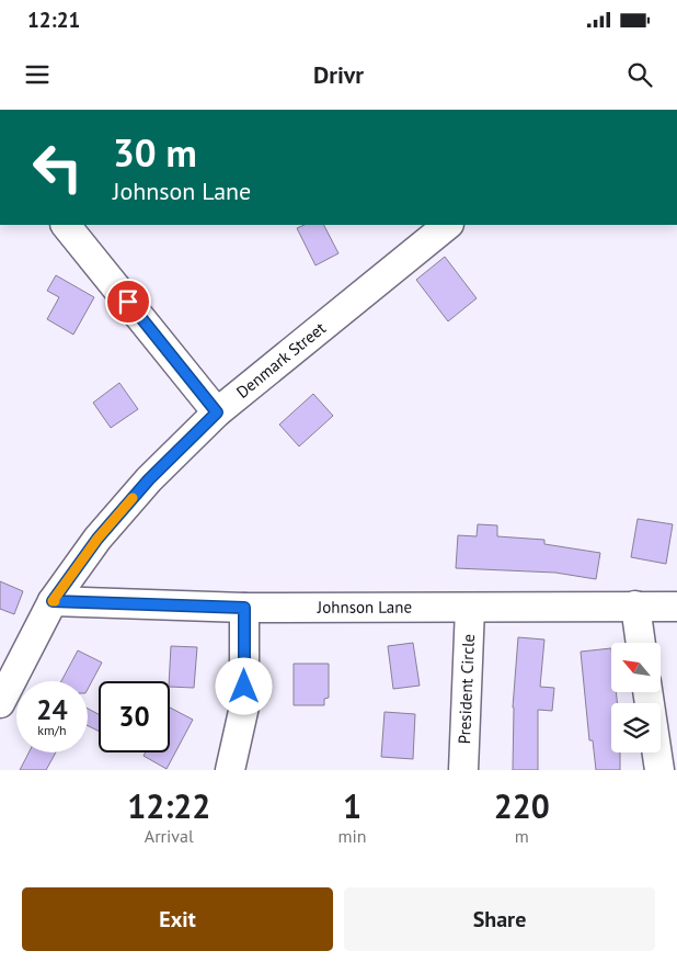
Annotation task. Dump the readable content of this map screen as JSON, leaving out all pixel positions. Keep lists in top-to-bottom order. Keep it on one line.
{"streets":{"street":["Denmark Street","Johnson Lane","President Circle"]},"crossings":[["Denmark Street","Johnson Lane"],["Johnson Lane","President Circle"]],"north":"top left","page":{"status":"12:21","header":"Drivr","turn":["30 m","Johnson Lane"],"speed":"24 km/h","limit":"30","eta":["12:22","Arrival","1","min","220","m"],"buttons":["Exit","Share"]}}
